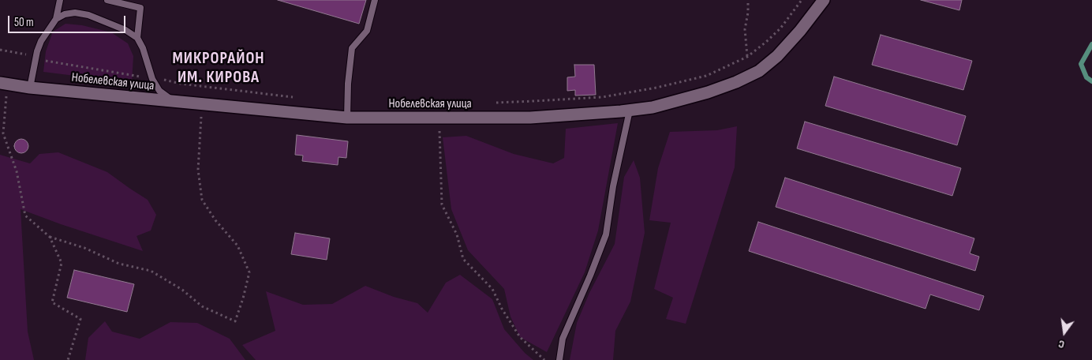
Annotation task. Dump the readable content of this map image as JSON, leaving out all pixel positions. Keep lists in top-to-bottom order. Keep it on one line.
{"streets":{"street":["Нобелевская улица"]},"districts":["МИКРОРАЙОН ИМ. КИРОВА"],"scale_bar":"50 m","north":"bottom"}
